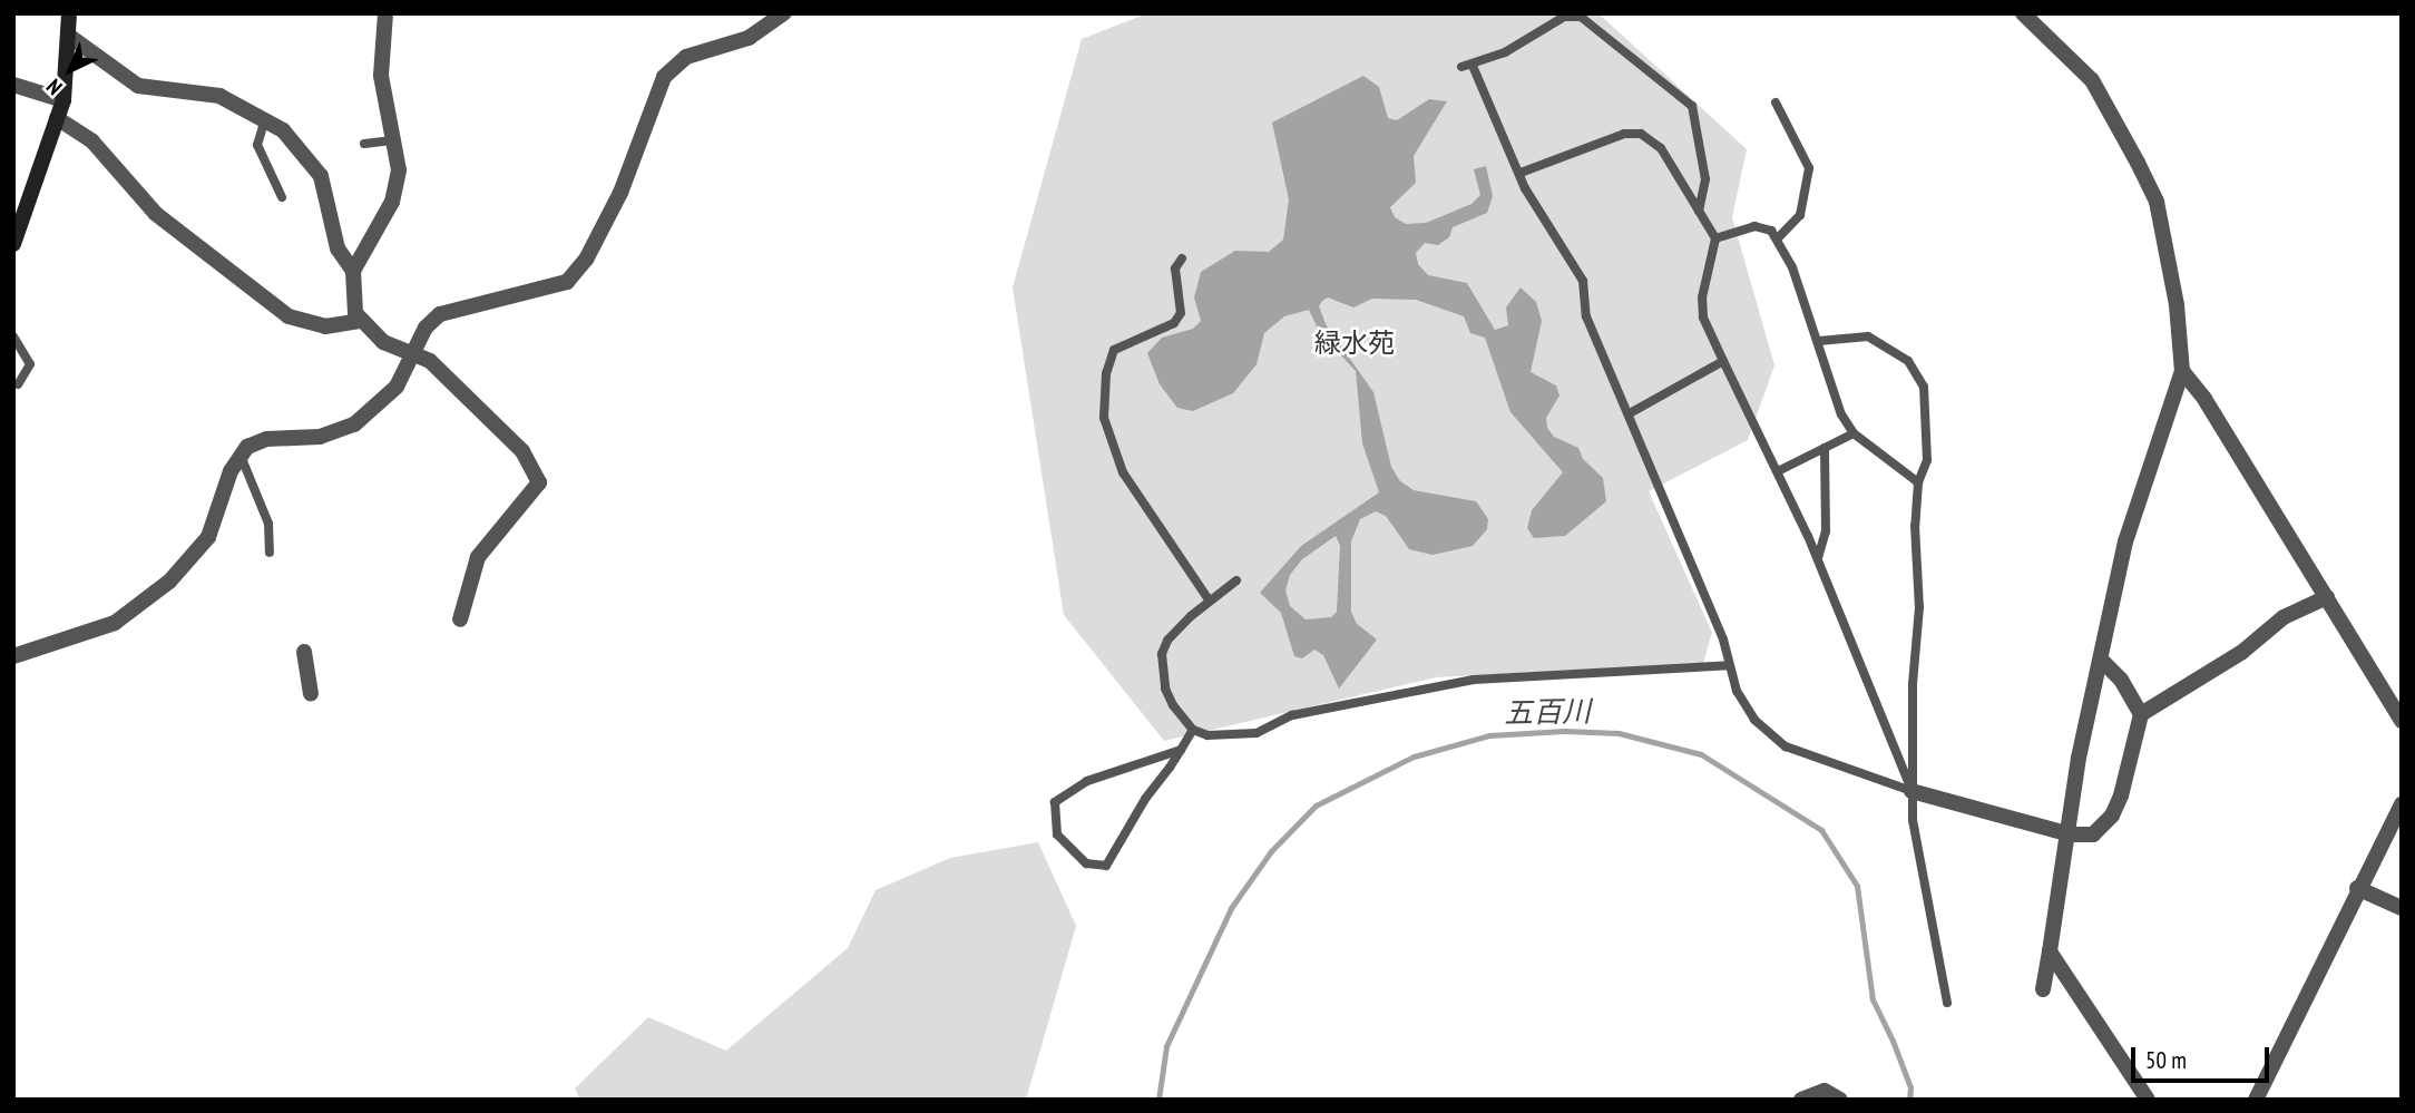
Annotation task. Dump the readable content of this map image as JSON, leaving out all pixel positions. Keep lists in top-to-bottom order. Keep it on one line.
{"water":["五百川"],"parks":["緑水苑"],"scale_bar":"50 m","north":"bottom left"}
